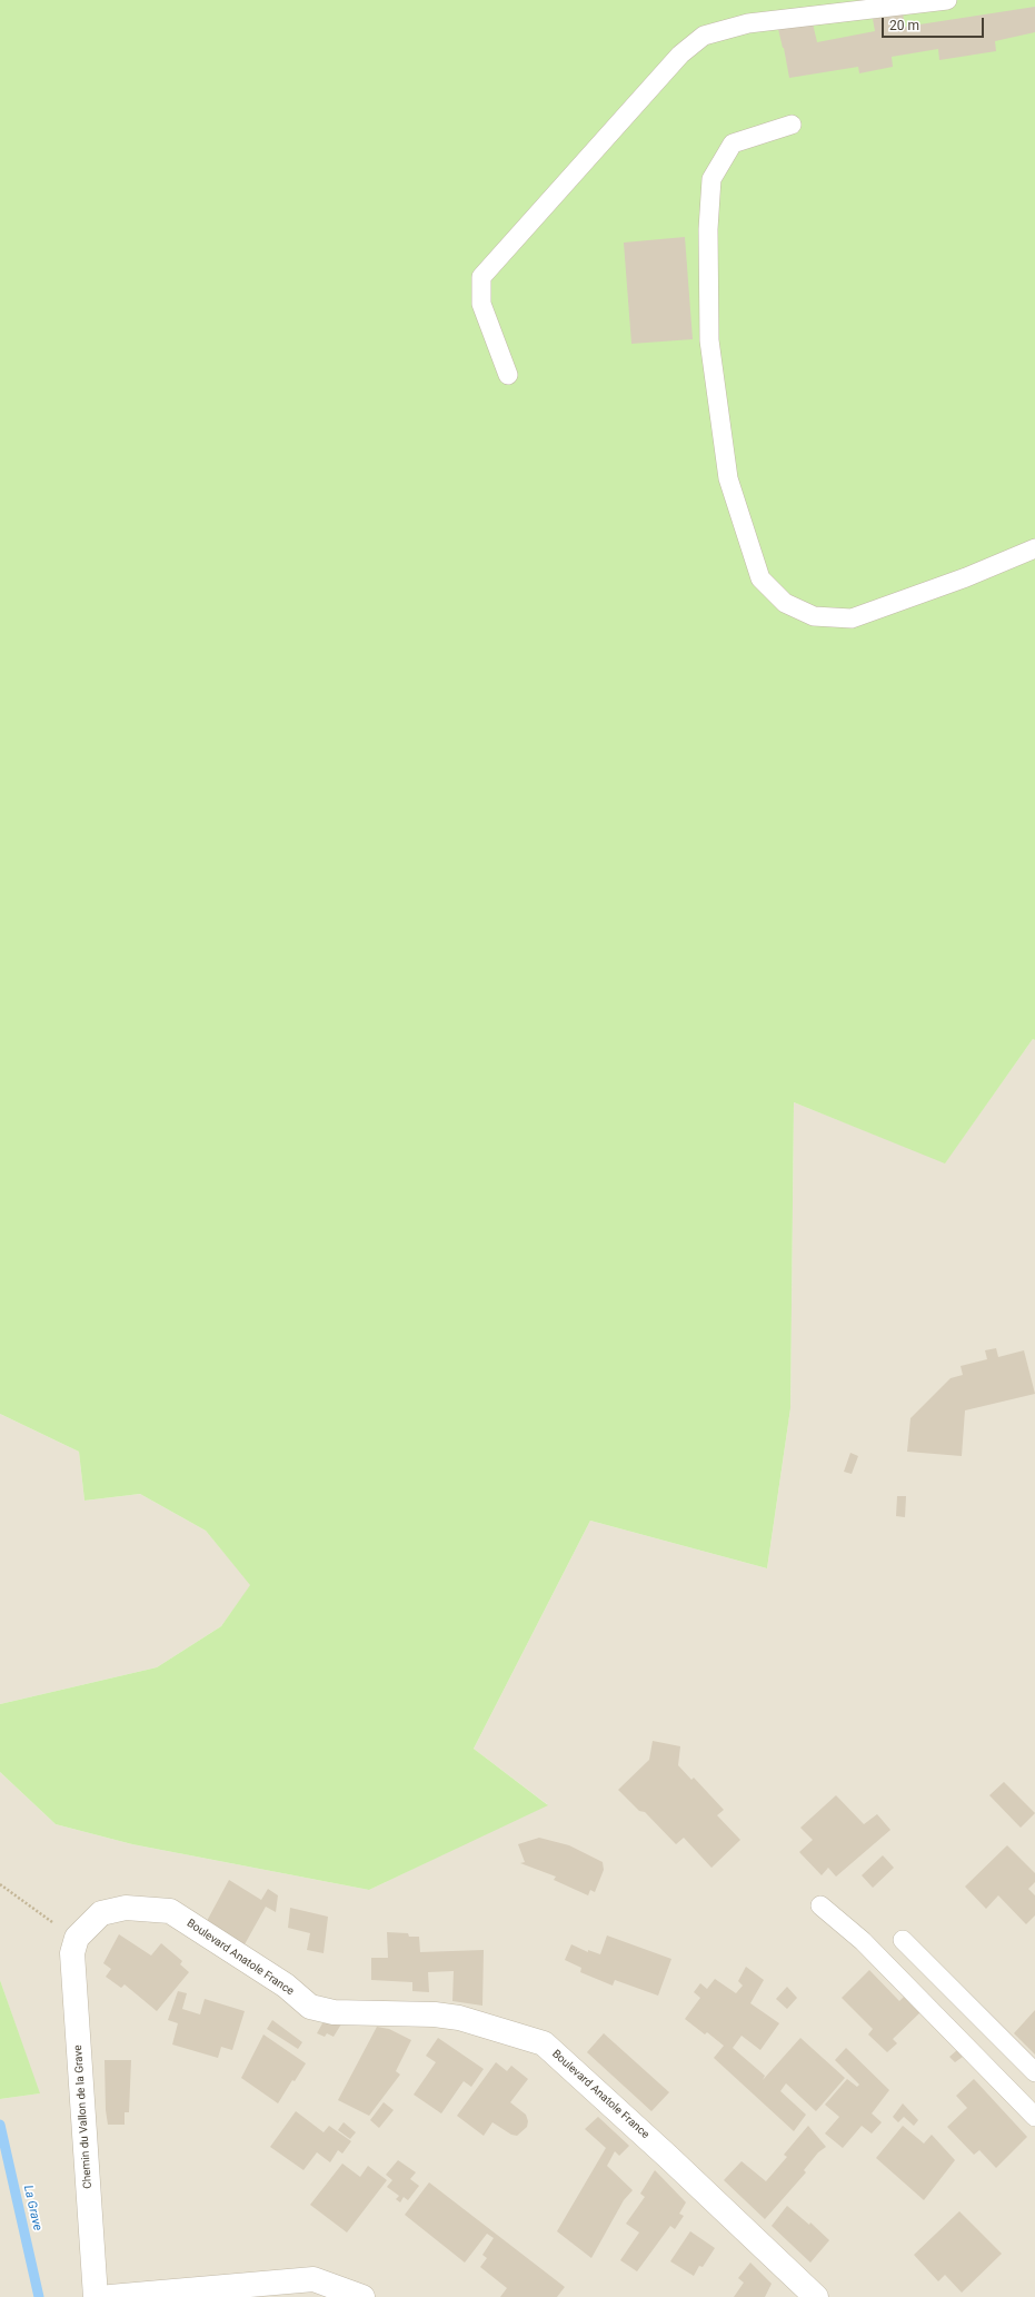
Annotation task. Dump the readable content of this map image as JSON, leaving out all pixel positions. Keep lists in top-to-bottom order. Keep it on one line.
{"streets":{"street":["Boulevard Anatole France","Chemin du Vallon de la Grave"]},"crossings":[["Boulevard Anatole France","Chemin du Vallon de la Grave"]],"water":["La Grave"],"scale_bar":"20 m"}
